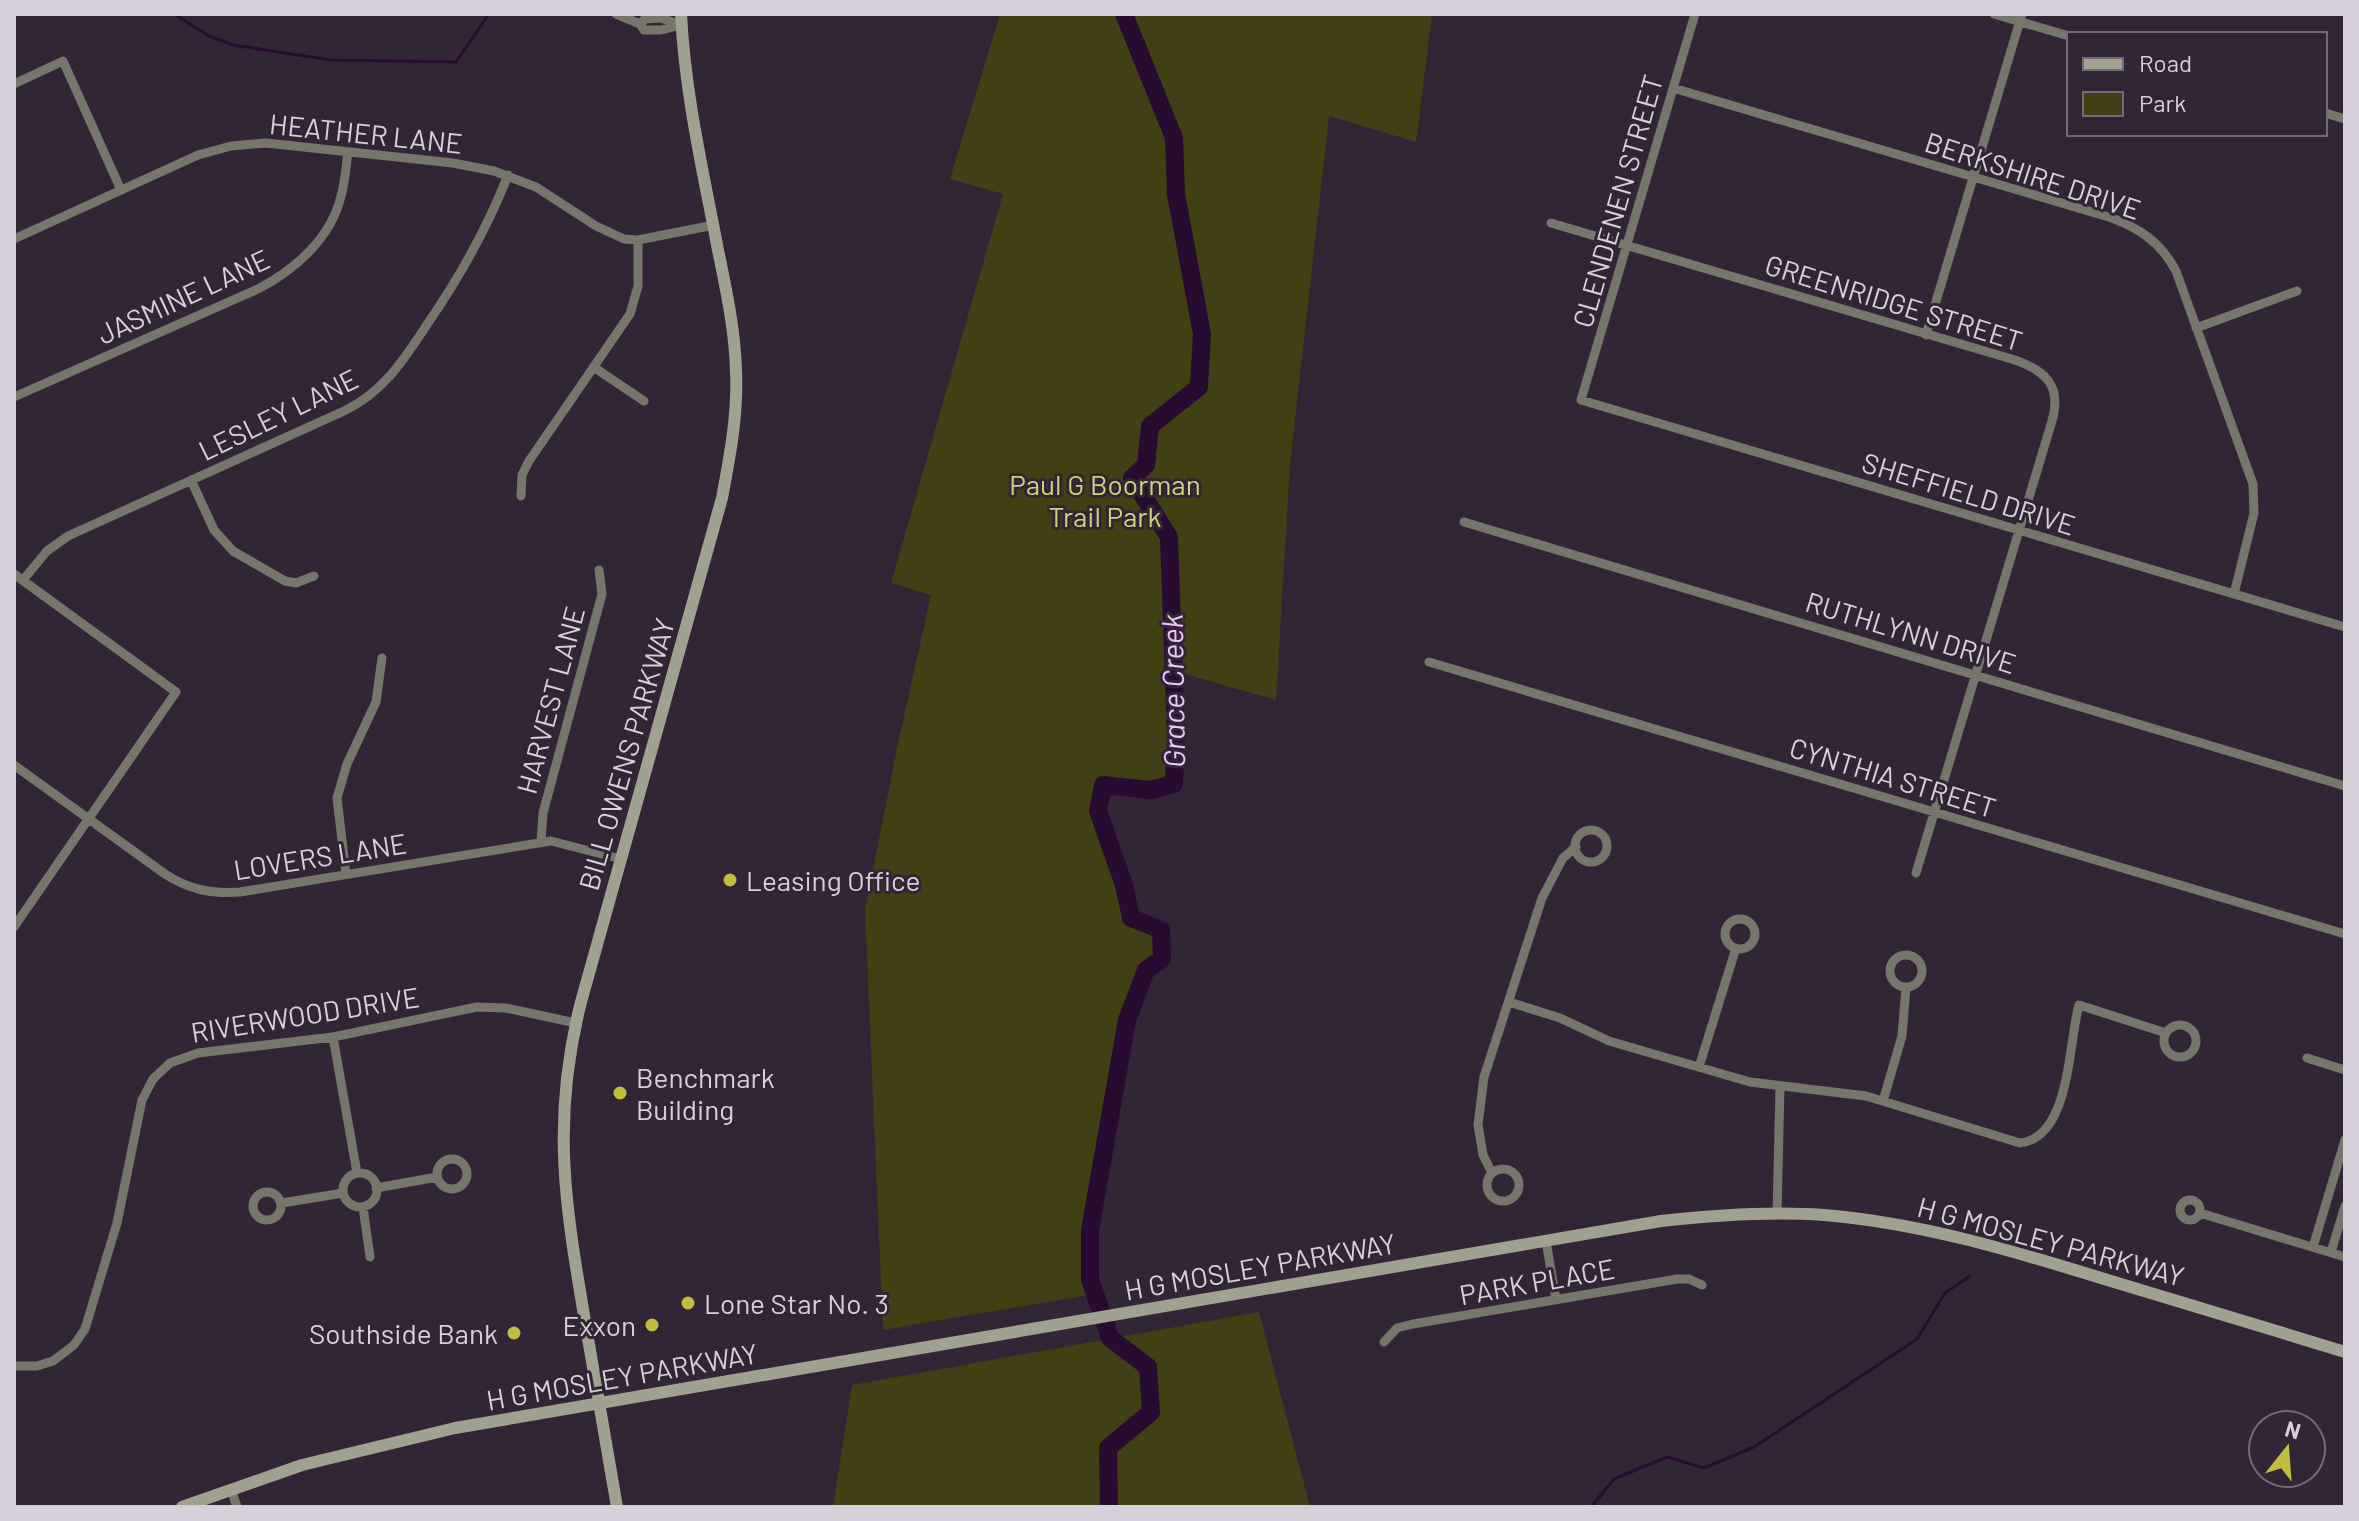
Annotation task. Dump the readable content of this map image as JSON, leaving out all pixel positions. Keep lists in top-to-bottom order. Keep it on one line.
{"streets":{"main road":["BILL OWENS PARKWAY","H G MOSLEY PARKWAY"],"street":["HEATHER LANE","BERKSHIRE DRIVE","CLENDENEN STREET","JASMINE LANE","GREENRIDGE STREET","LESLEY LANE","SHEFFIELD DRIVE","RUTHLYNN DRIVE","HARVEST LANE","CYNTHIA STREET","LOVERS LANE","RIVERWOOD DRIVE","PARK PLACE"]},"crossings":[["HEATHER LANE","JASMINE LANE"],["HEATHER LANE","LESLEY LANE"],["HEATHER LANE","BILL OWENS PARKWAY"],["BERKSHIRE DRIVE","CLENDENEN STREET"],["BERKSHIRE DRIVE","SHEFFIELD DRIVE"],["CLENDENEN STREET","GREENRIDGE STREET"],["CLENDENEN STREET","SHEFFIELD DRIVE"],["GREENRIDGE STREET","SHEFFIELD DRIVE"],["GREENRIDGE STREET","RUTHLYNN DRIVE"],["GREENRIDGE STREET","CYNTHIA STREET"],["HARVEST LANE","LOVERS LANE"],["BILL OWENS PARKWAY","LOVERS LANE"],["BILL OWENS PARKWAY","RIVERWOOD DRIVE"],["BILL OWENS PARKWAY","H G MOSLEY PARKWAY"]],"water":["Grace Creek"],"parks":["Paul G Boorman Trail Park"],"places":["Leasing Office","Benchmark Building","Lone Star No. 3","Exxon","Southside Bank"],"legend":["Road","Park"],"north":"top"}
